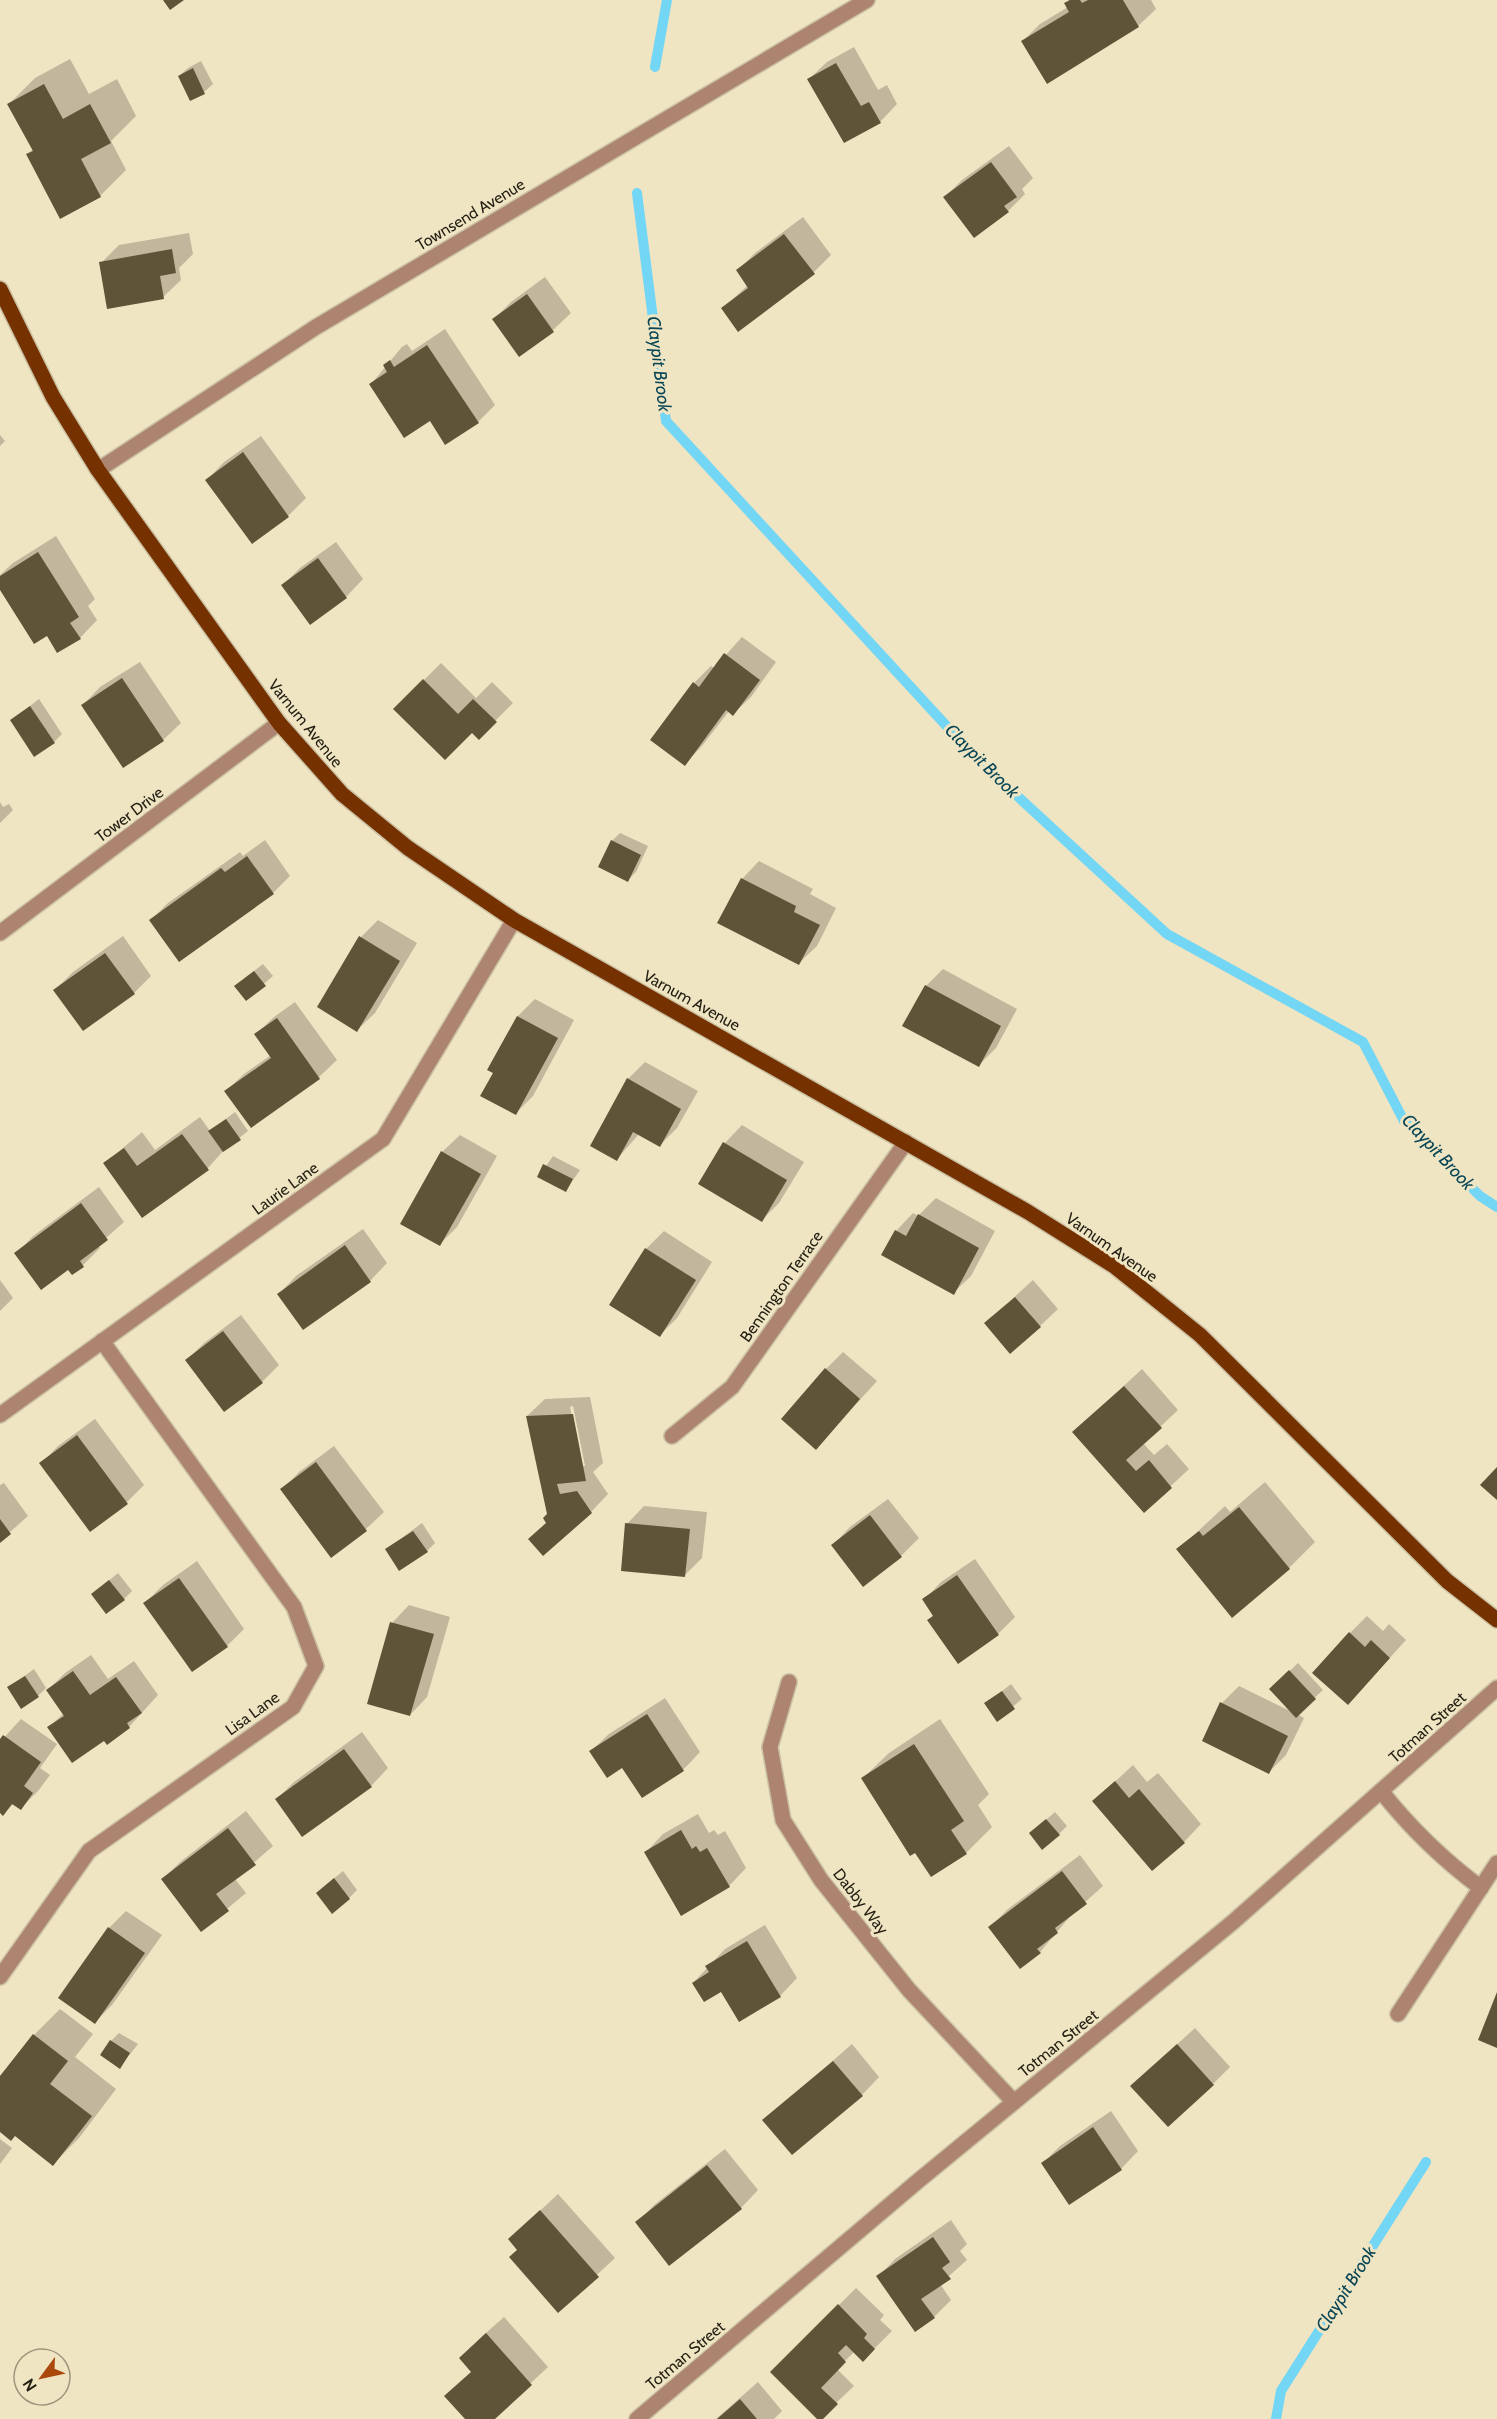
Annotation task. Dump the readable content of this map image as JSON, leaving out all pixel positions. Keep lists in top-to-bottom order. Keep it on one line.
{"streets":{"main road":["Varnum Avenue"],"street":["Townsend Avenue","Tower Drive","Laurie Lane","Bennington Terrace","Lisa Lane","Totman Street","Dabby Way"]},"crossings":[["Townsend Avenue","Varnum Avenue"],["Varnum Avenue","Tower Drive"],["Varnum Avenue","Laurie Lane"],["Varnum Avenue","Bennington Terrace"],["Laurie Lane","Lisa Lane"],["Totman Street","Dabby Way"]],"water":["Claypit Brook"],"north":"bottom left"}
